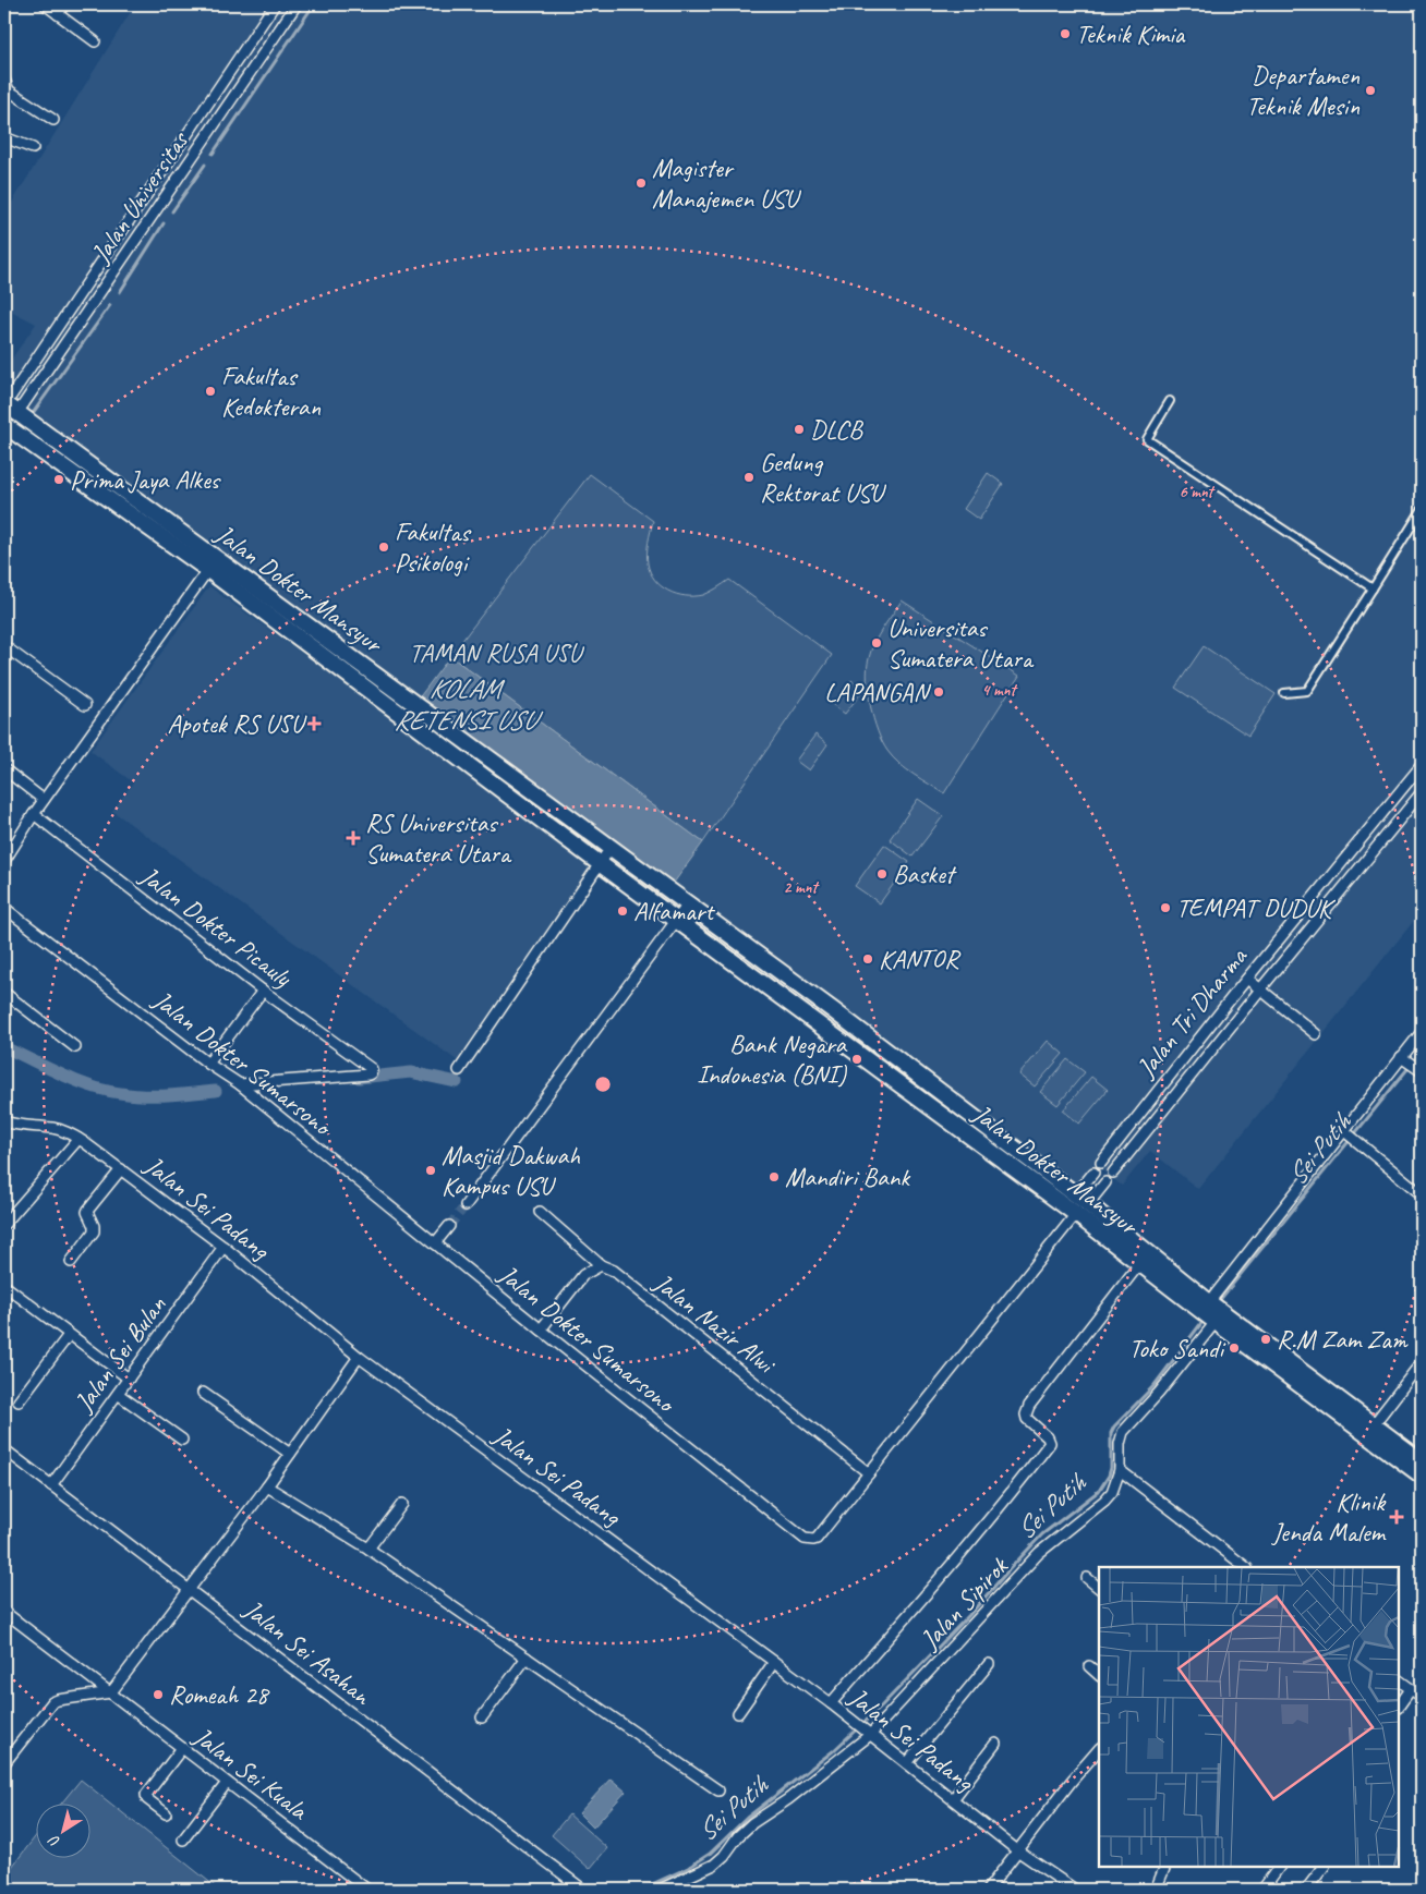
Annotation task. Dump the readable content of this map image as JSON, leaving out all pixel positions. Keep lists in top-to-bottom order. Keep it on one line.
{"streets":{"main road":["Jalan Dokter Mansyur"],"street":["Jalan Universitas","Jalan Dokter Picauly","Jalan Tri Dharma","Jalan Dokter Sumarsono","Jalan Sei Padang","Jalan Nazir Alwi","Jalan Sei Bulan","Jalan Sipirok","Jalan Sei Asahan","Jalan Sei Kuala"]},"crossings":[["Jalan Universitas","Jalan Dokter Mansyur"],["Jalan Dokter Mansyur","Jalan Dokter Sumarsono"],["Jalan Dokter Mansyur","Jalan Sipirok"],["Jalan Dokter Picauly","Jalan Dokter Sumarsono"],["Jalan Dokter Sumarsono","Jalan Nazir Alwi"],["Jalan Sei Padang","Jalan Sei Bulan"],["Jalan Sei Padang","Jalan Sipirok"],["Jalan Sei Bulan","Jalan Sei Asahan"]],"water":["KOLAM RETENSI USU","Sei Putih"],"parks":["TAMAN RUSA USU"],"places":{"other":["Teknik Kimia","Departamen Teknik Mesin","Magister Manajemen USU","Fakultas Kedokteran","DLCB","Gedung Rektorat USU","Prima Jaya Alkes","Fakultas Psikologi","Universitas Sumatera Utara","LAPANGAN","Basket","TEMPAT DUDUK","Alfamart","KANTOR","Bank Negara Indonesia (BNI)","Masjid Dakwah Kampus USU","Mandiri Bank","R.M Zam Zam","Toko Sandi","Romeah 28"],"health":["Apotek RS USU","RS Universitas Sumatera Utara","Klinik Jenda Malem"]},"north":"bottom left","rings":["6 mnt","4 mnt","2 mnt"]}
